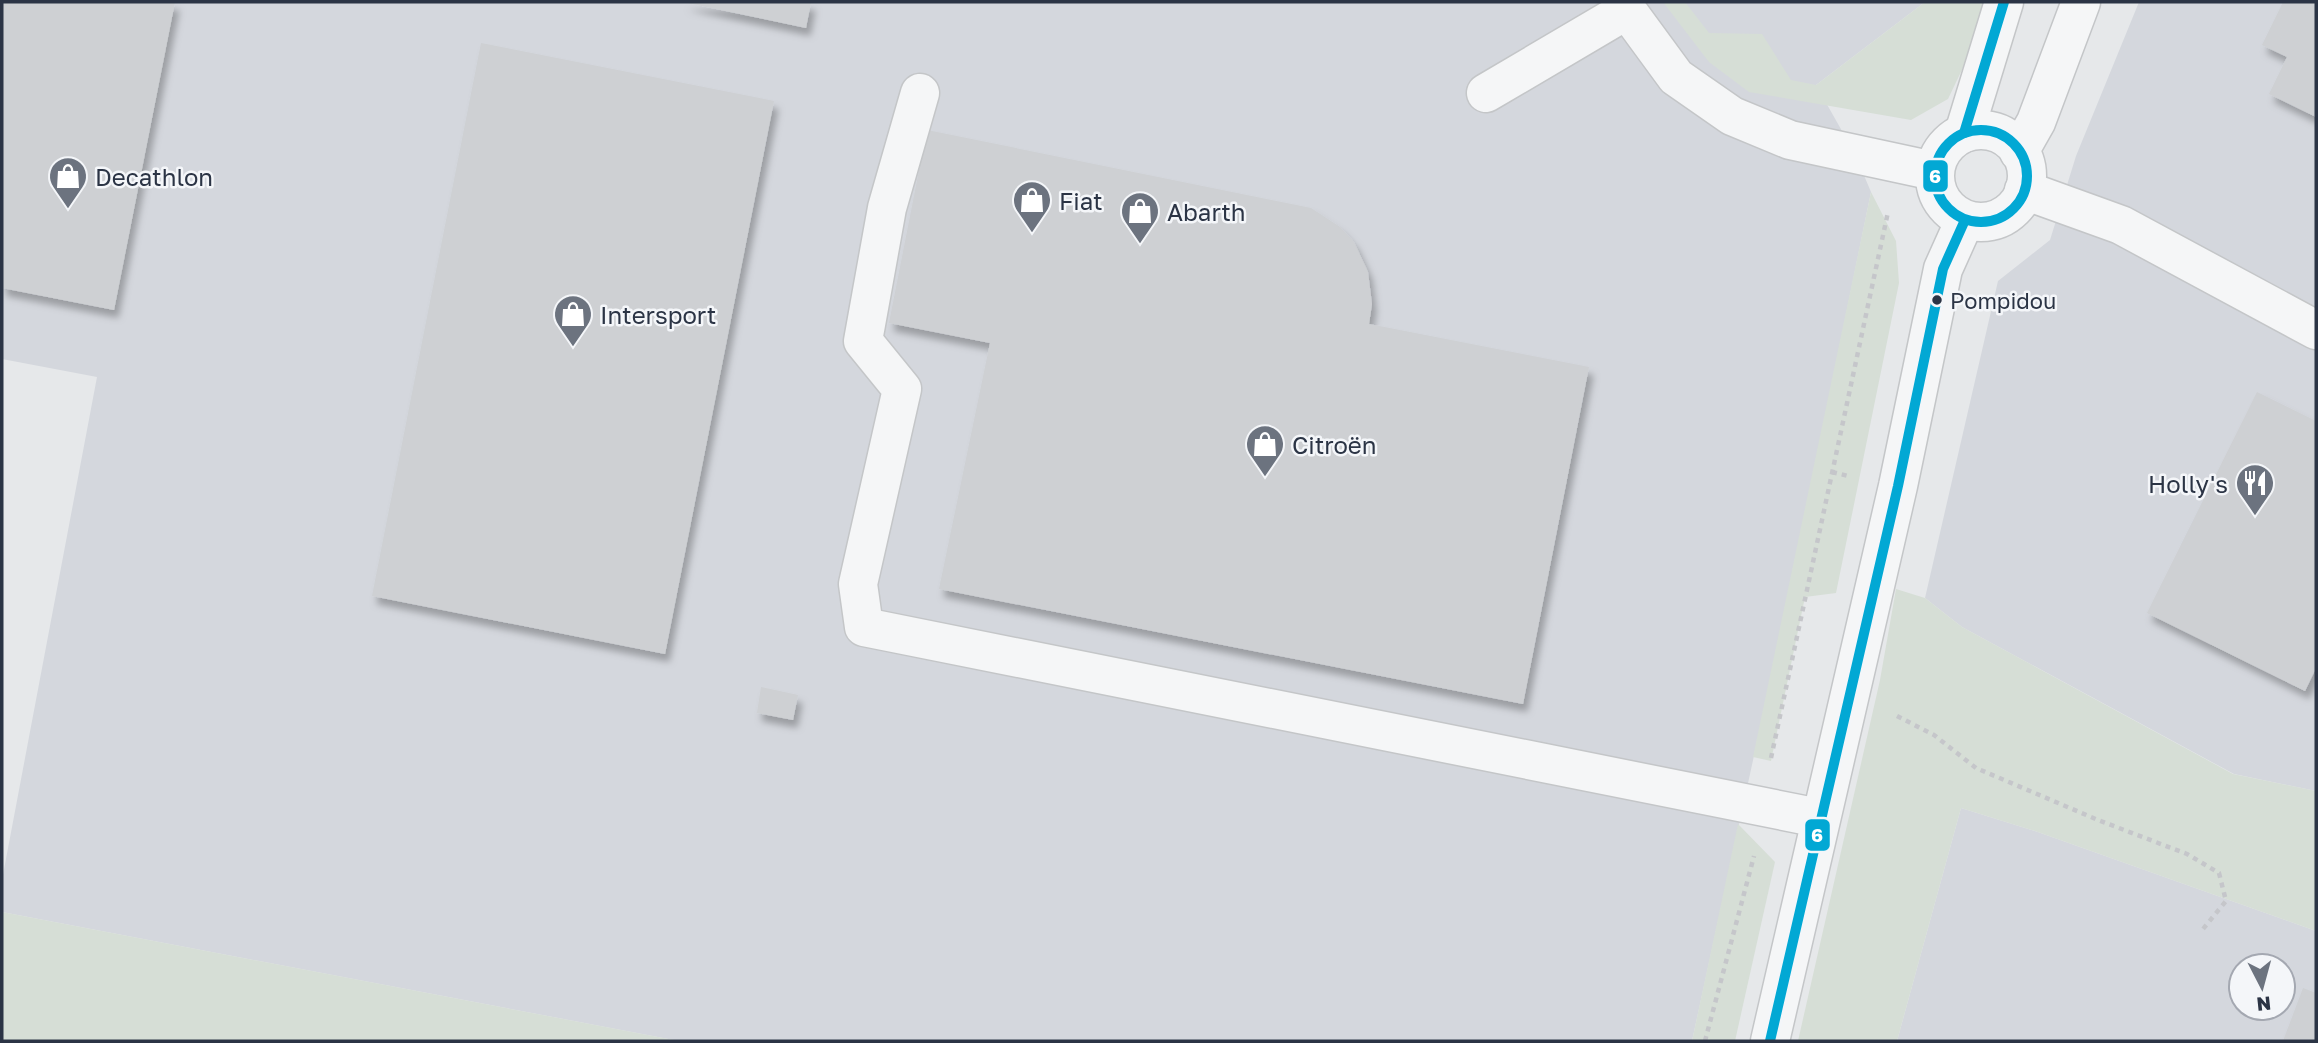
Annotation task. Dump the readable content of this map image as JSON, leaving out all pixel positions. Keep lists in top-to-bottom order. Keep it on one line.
{"places":{"shop":["Decathlon","Fiat","Abarth","Intersport","Citroën"],"other":["Pompidou"],"restaurant":["Holly's"]},"lines":["transit line 6"],"north":"bottom"}
